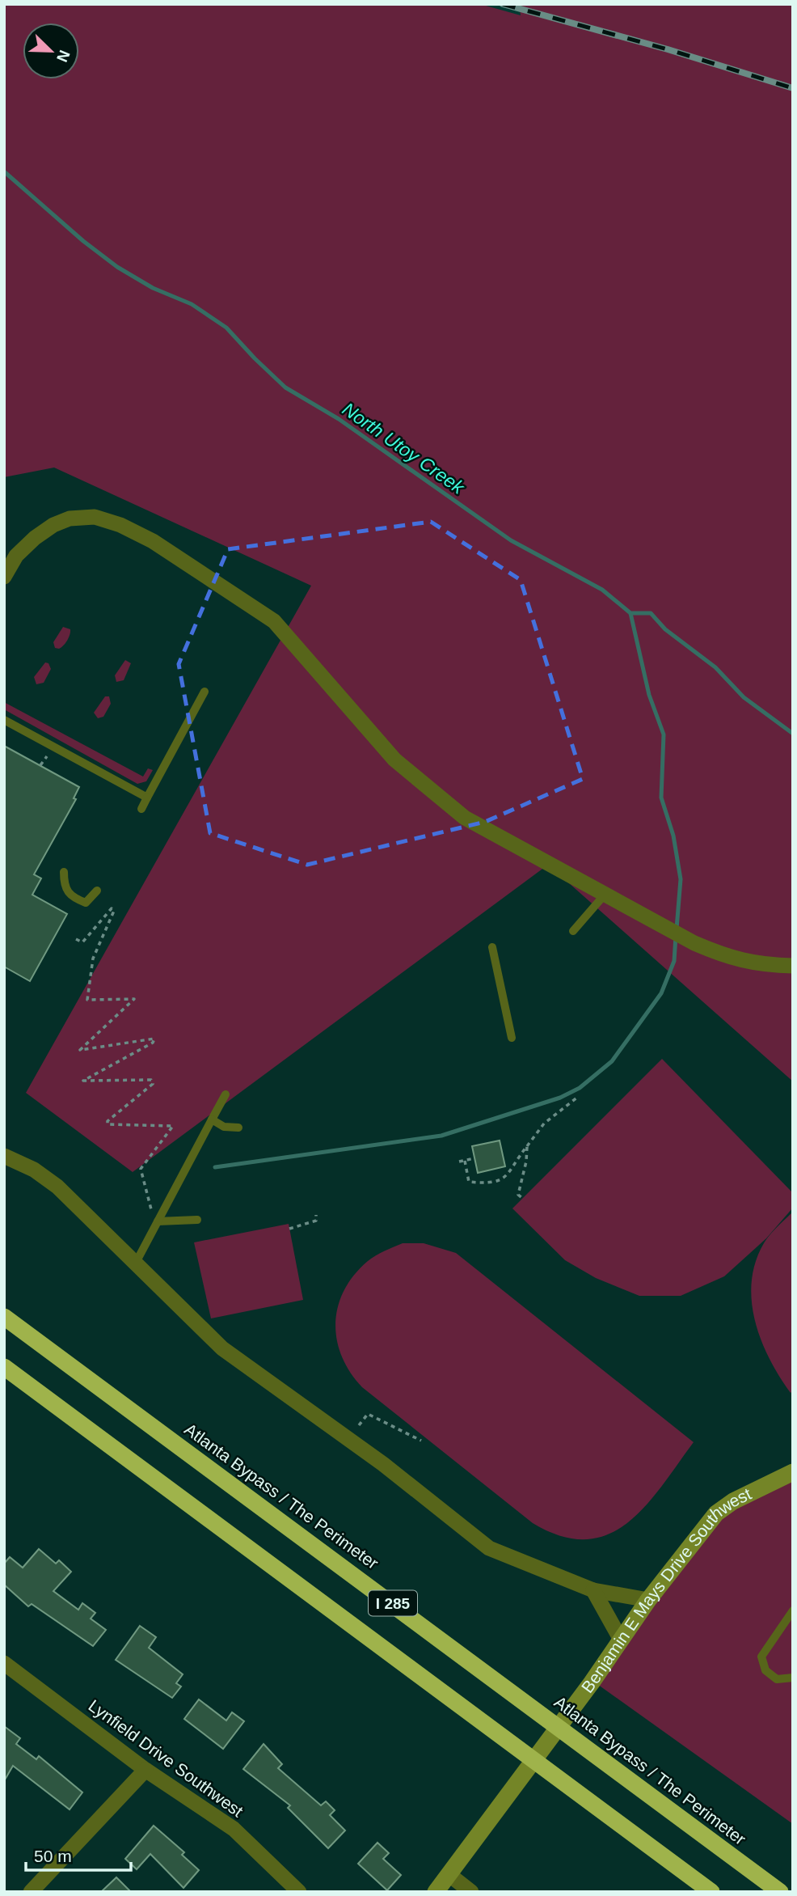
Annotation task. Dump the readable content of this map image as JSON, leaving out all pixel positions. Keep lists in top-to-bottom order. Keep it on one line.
{"streets":{"highway":["Atlanta Bypass / The Perimeter","I 285"],"street":["Benjamin E Mays Drive Southwest","Lynfield Drive Southwest"]},"water":["North Utoy Creek"],"scale_bar":"50 m","north":"bottom right"}
